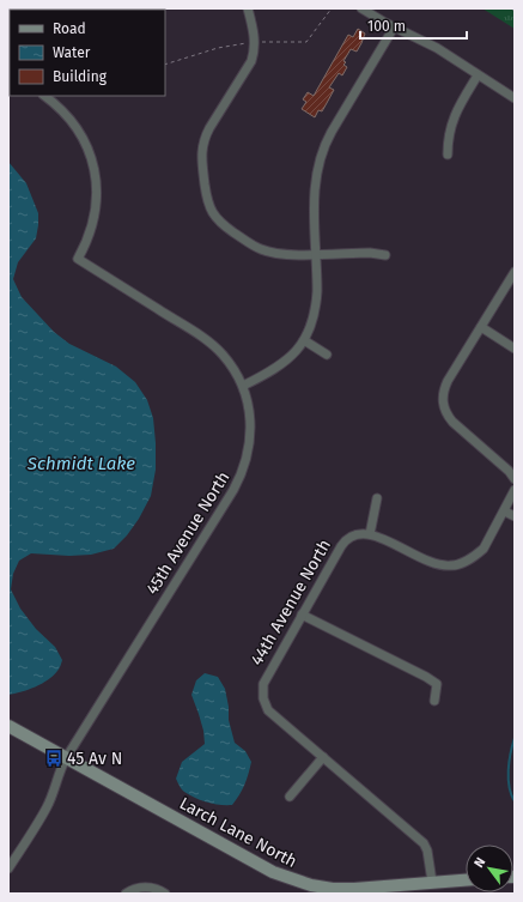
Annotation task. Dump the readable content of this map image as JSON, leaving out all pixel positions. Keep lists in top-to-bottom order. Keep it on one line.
{"streets":{"street":["45th Avenue North","44th Avenue North","Larch Lane North"]},"crossings":[["45th Avenue North","Larch Lane North"]],"water":["Schmidt Lake"],"places":{"bus stop":["45 Av N"]},"legend":["Road","Water","Building"],"scale_bar":"100 m","north":"top left"}
